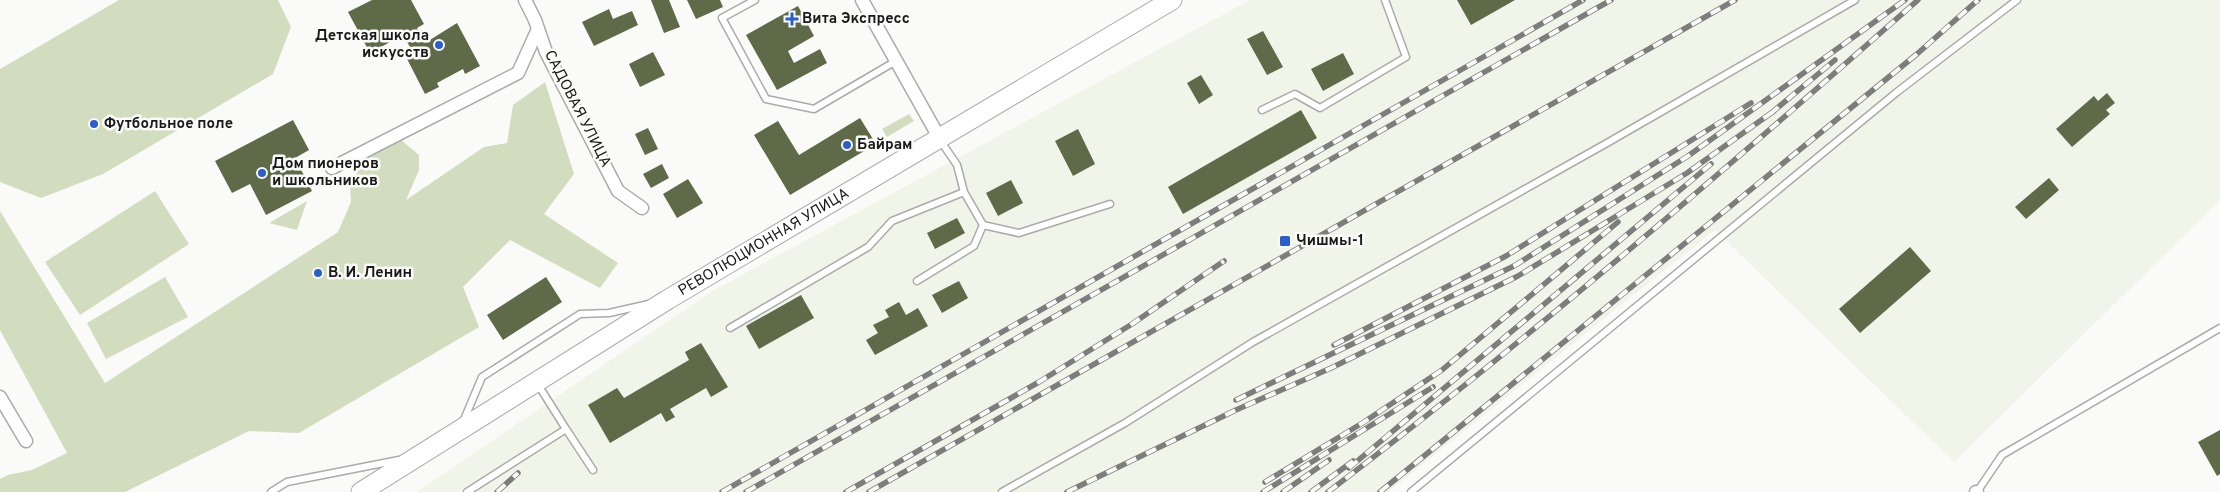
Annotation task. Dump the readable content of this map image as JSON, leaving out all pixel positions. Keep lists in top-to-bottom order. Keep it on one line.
{"streets":{"main road":["РЕВОЛЮЦИОННАЯ УЛИЦА"],"street":["САДОВАЯ УЛИЦА"]},"places":{"health":["Вита Экспресс"],"other":["Детская школа искусств","Футбольное поле","Байрам","Дом пионеров и школьников","В. И. Ленин"],"transit":["Чишмы-1"]}}
